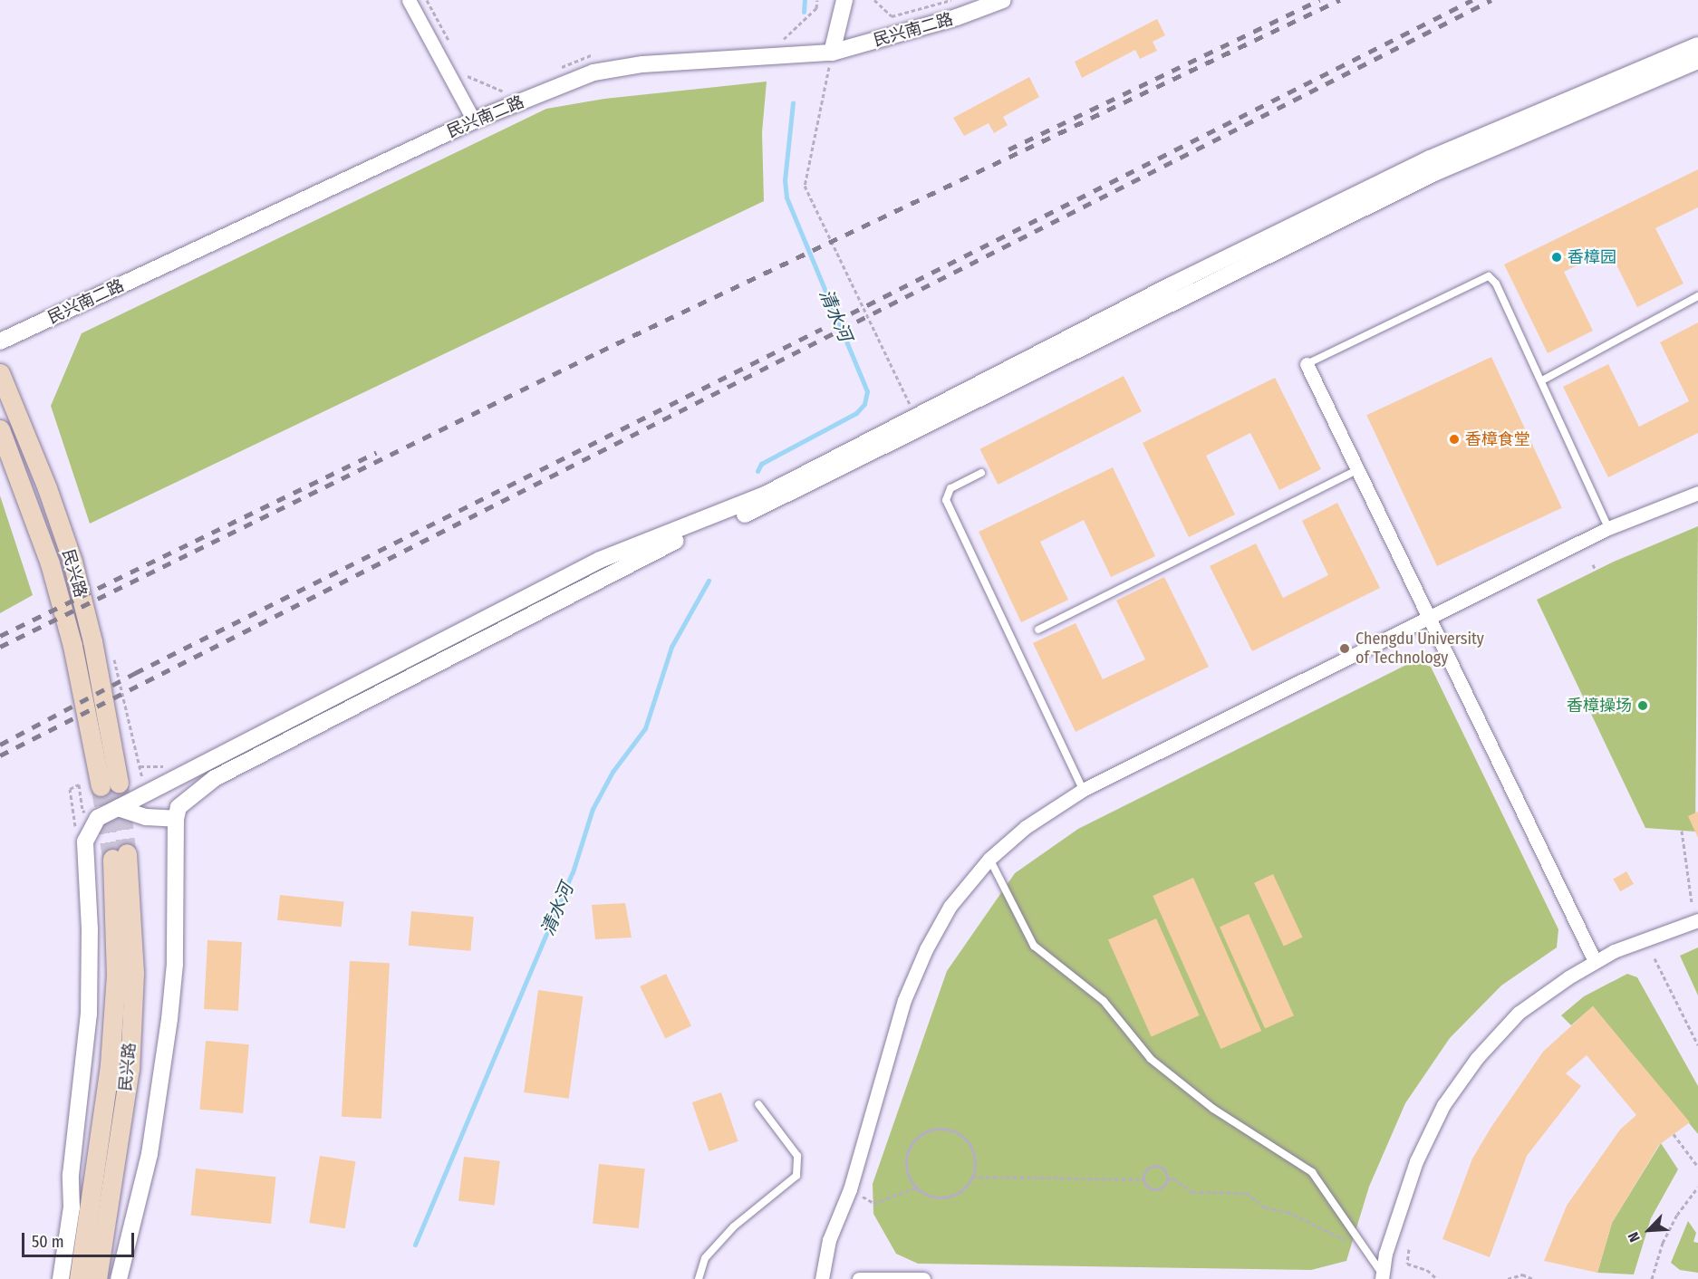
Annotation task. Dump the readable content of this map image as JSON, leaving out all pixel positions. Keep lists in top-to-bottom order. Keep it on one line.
{"streets":{"main road":["民兴路"],"street":["民兴南二路"]},"water":["清水河"],"places":["香樟园","香樟食堂","Chengdu University of Technology","香樟操场"],"scale_bar":"50 m","north":"bottom left"}
